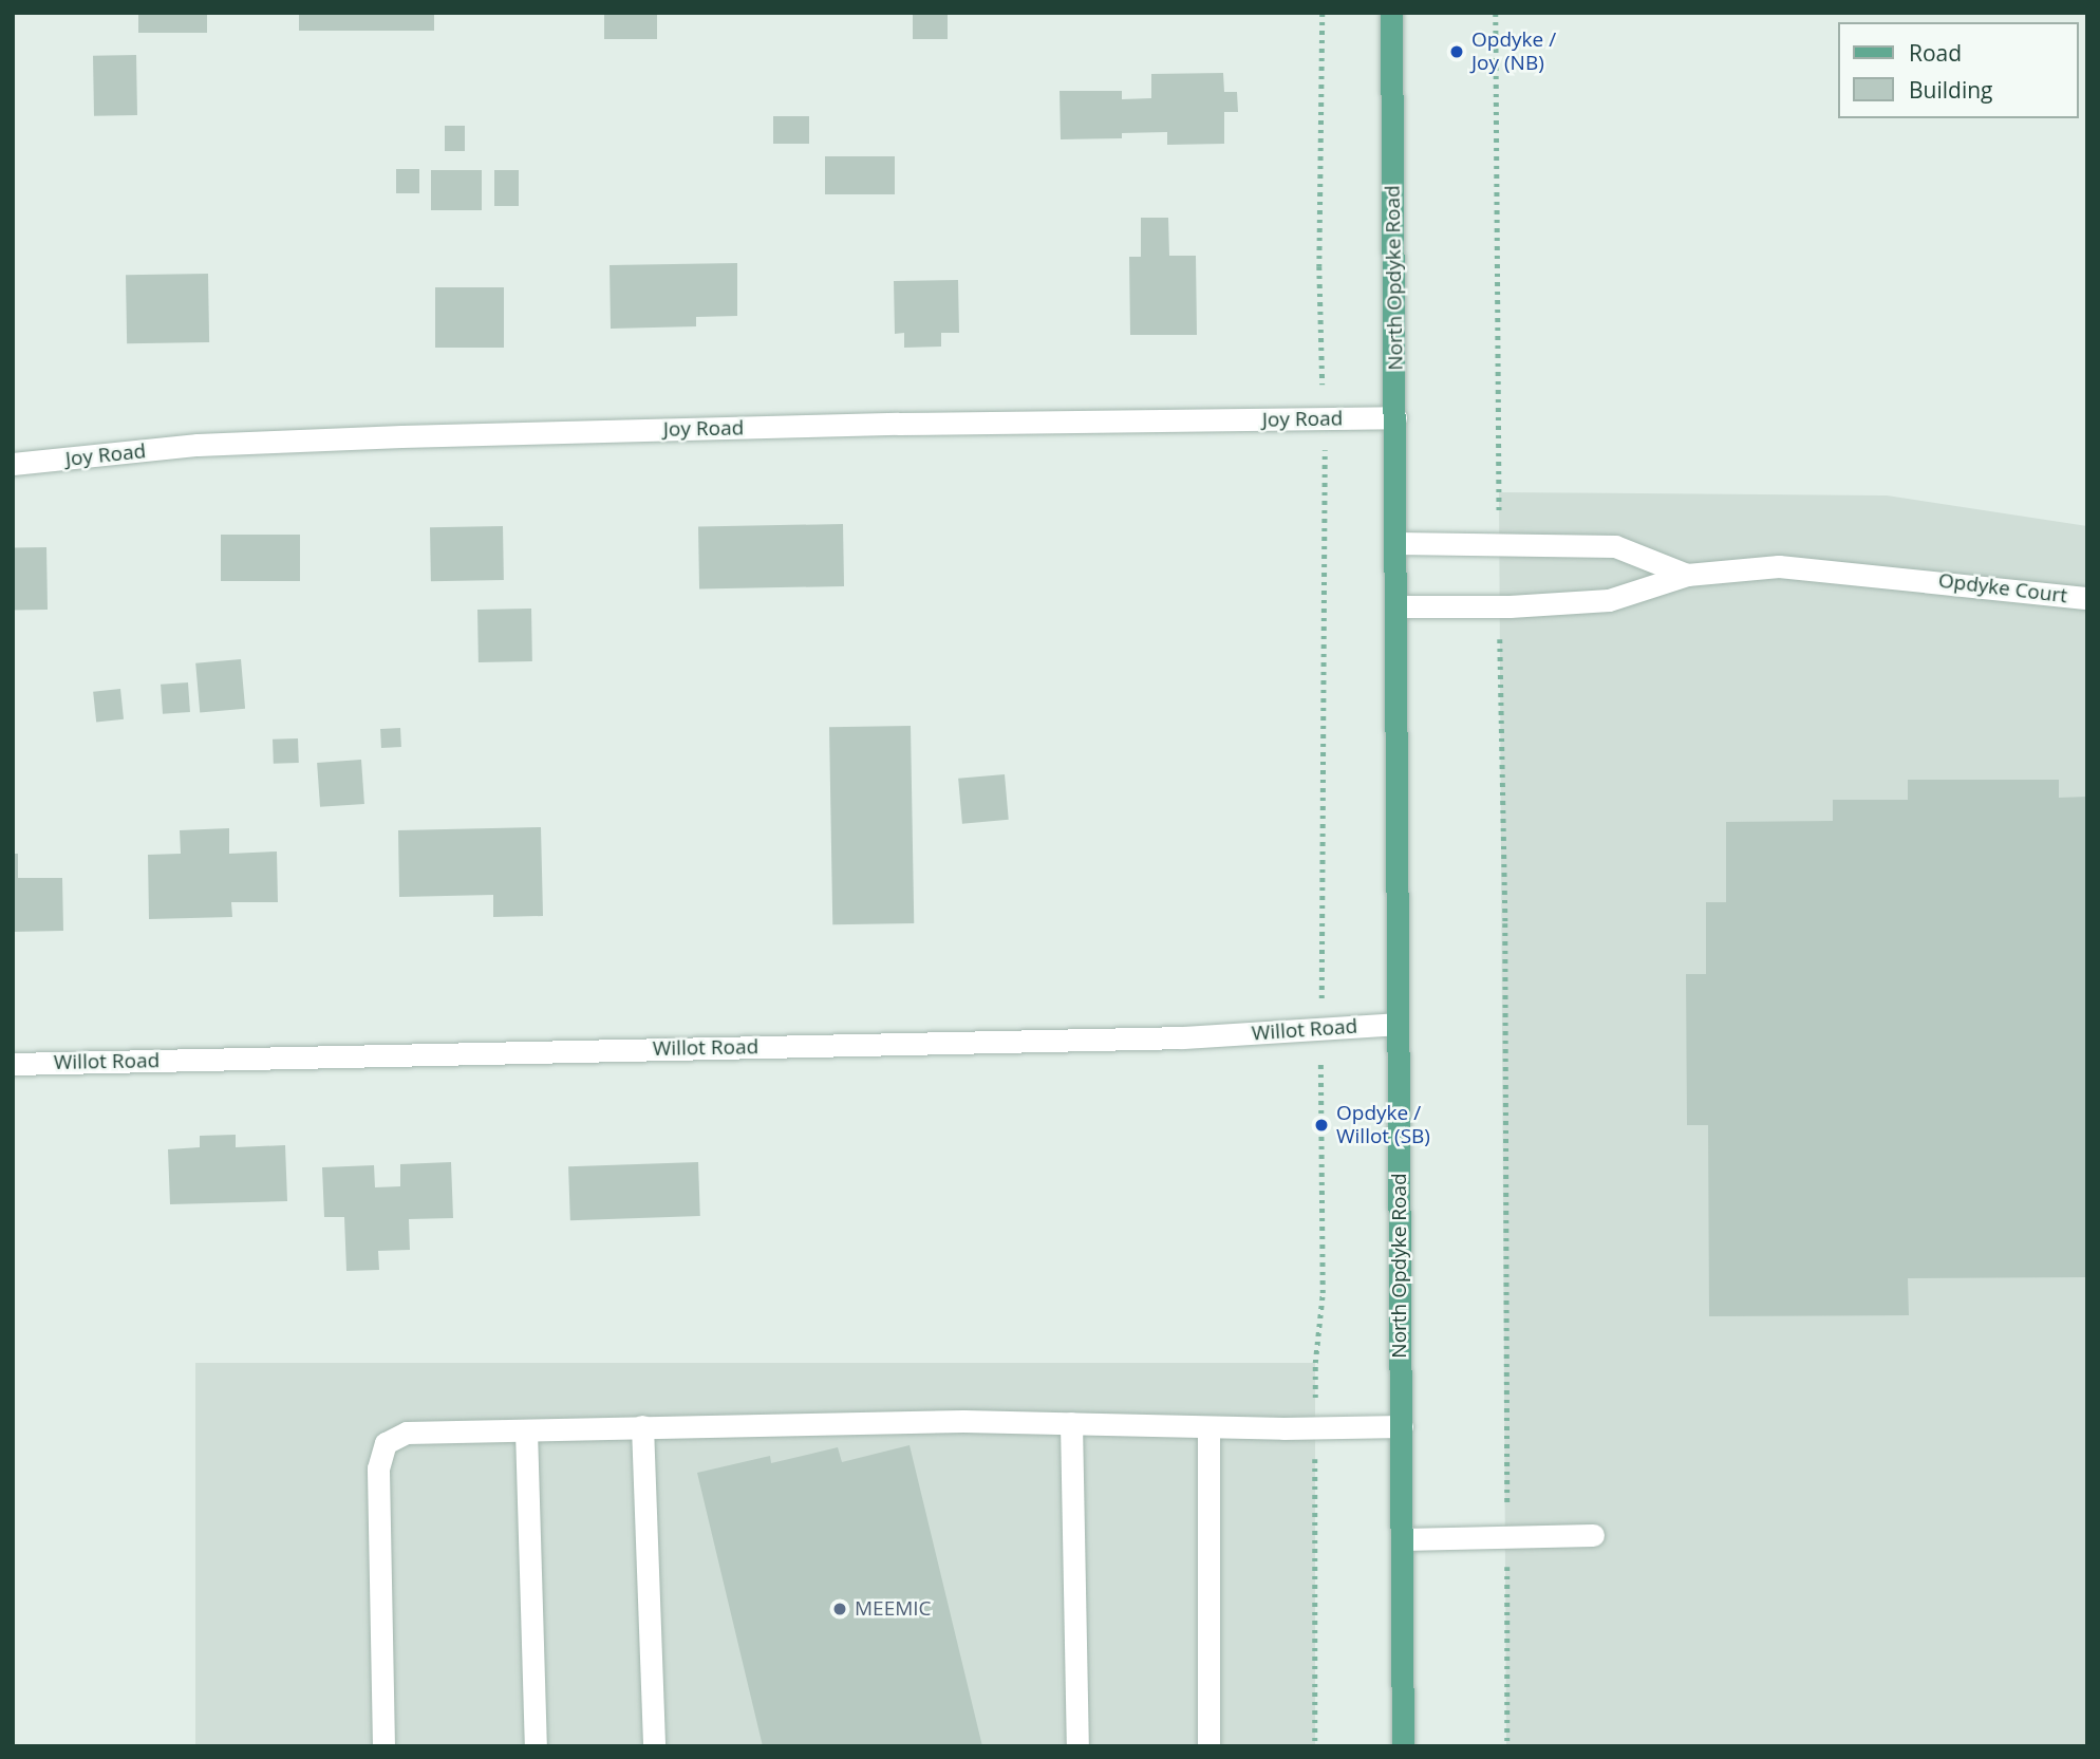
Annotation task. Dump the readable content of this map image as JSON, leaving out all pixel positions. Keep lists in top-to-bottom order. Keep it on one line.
{"streets":{"main road":["North Opdyke Road"],"street":["Joy Road","Opdyke Court","Willot Road"]},"crossings":[["North Opdyke Road","Joy Road"],["North Opdyke Road","Willot Road"]],"places":["Opdyke / Joy (NB)","Opdyke / Willot (SB)","MEEMIC"],"legend":["Road","Building"]}
